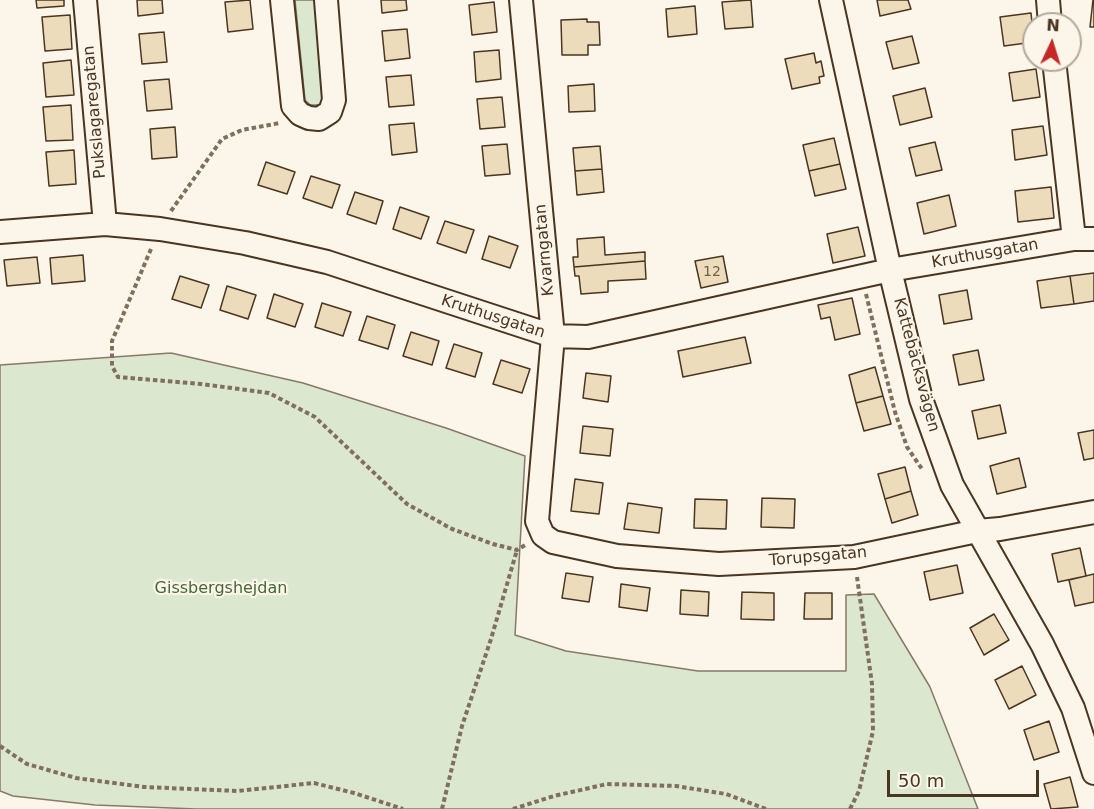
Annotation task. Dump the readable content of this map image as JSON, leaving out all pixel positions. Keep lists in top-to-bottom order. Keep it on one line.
{"streets":{"street":["Pukslagaregatan","Kvarngatan","Kruthusgatan","Kattebäcksvägen","Torupsgatan"]},"crossings":[["Pukslagaregatan","Kruthusgatan"],["Kvarngatan","Kruthusgatan"],["Kvarngatan","Torupsgatan"],["Kruthusgatan","Kattebäcksvägen"],["Kattebäcksvägen","Torupsgatan"]],"parks":["Gissbergshejdan"],"house_numbers":["12"],"scale_bar":"50 m","north":"top"}
